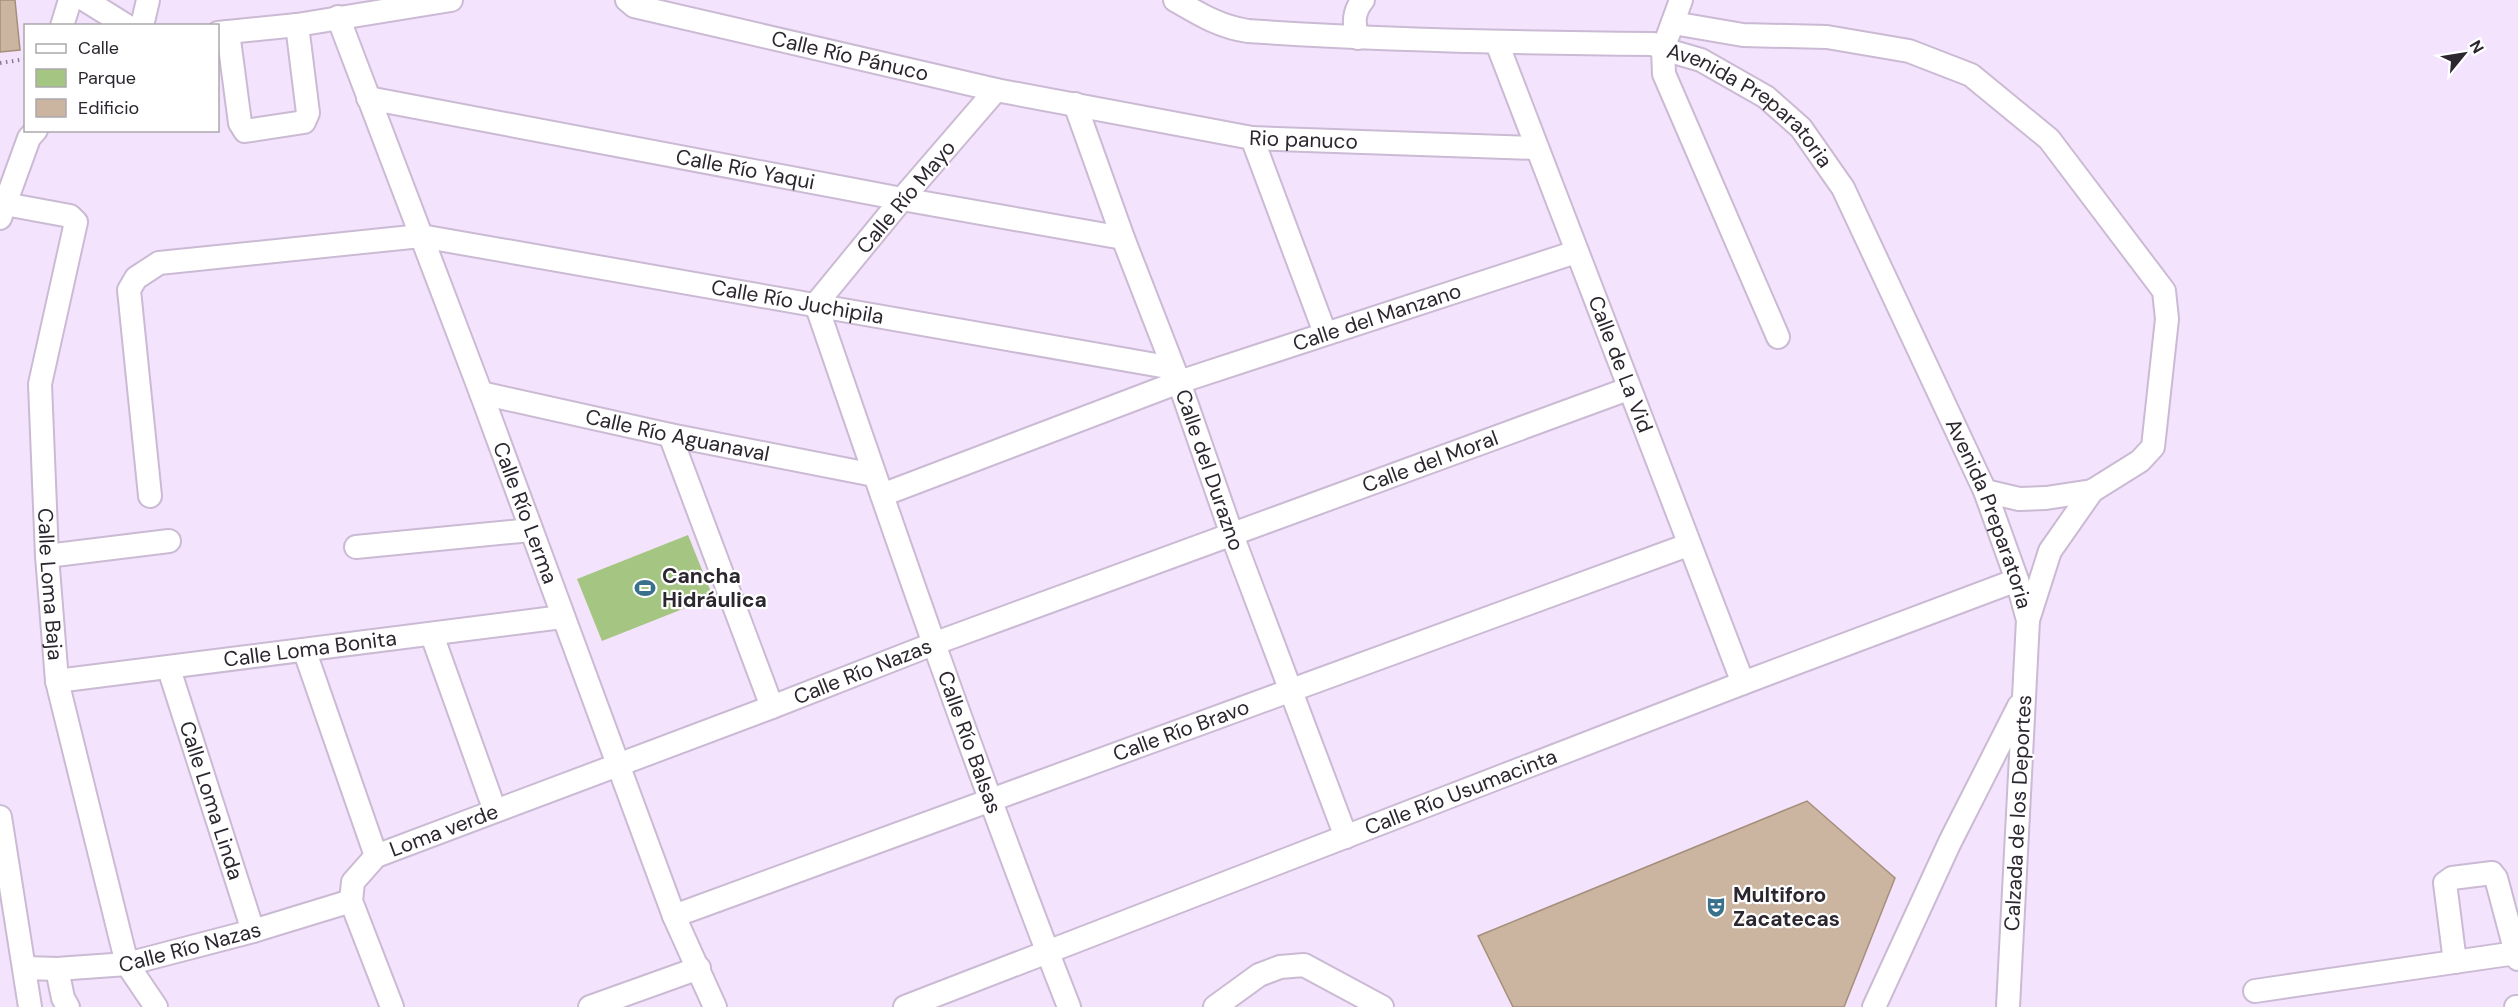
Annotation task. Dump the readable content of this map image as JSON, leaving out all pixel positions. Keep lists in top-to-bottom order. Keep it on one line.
{"streets":{"street":["Calle Río Pánuco","Avenida Preparatoria","Rio panuco","Calle Río Yaqui","Calle Río Mayo","Calle Río Juchipila","Calle del Manzano","Calle de La Vid","Calle Río Aguanaval","Calle del Moral","Calle del Durazno","Calle Río Lerma","Calle Loma Baja","Calle Loma Bonita","Calle Río Nazas","Calle Río Bravo","Calle Río Balsas","Calle Río Usumacinta","Calle Loma Linda","Calzada de los Deportes","Loma verde"]},"crossings":[["Calle Río Pánuco","Rio panuco"],["Calle Río Pánuco","Calle Río Mayo"],["Calle Río Pánuco","Calle del Durazno"],["Avenida Preparatoria","Calle de La Vid"],["Avenida Preparatoria","Calle Río Usumacinta"],["Avenida Preparatoria","Calzada de los Deportes"],["Rio panuco","Calle de La Vid"],["Rio panuco","Calle del Durazno"],["Calle Río Yaqui","Calle Río Mayo"],["Calle Río Yaqui","Calle del Durazno"],["Calle Río Yaqui","Calle Río Lerma"],["Calle Río Mayo","Calle Río Juchipila"],["Calle Río Mayo","Calle Río Balsas"],["Calle Río Juchipila","Calle del Manzano"],["Calle Río Juchipila","Calle del Durazno"],["Calle Río Juchipila","Calle Río Lerma"],["Calle Río Juchipila","Calle Río Balsas"],["Calle del Manzano","Calle de La Vid"],["Calle del Manzano","Calle del Durazno"],["Calle de La Vid","Calle del Moral"],["Calle de La Vid","Calle Río Bravo"],["Calle de La Vid","Calle Río Usumacinta"],["Calle Río Aguanaval","Calle Río Lerma"],["Calle Río Aguanaval","Calle Río Balsas"],["Calle del Moral","Calle del Durazno"],["Calle del Moral","Calle Río Nazas"],["Calle del Durazno","Calle Río Nazas"],["Calle del Durazno","Calle Río Bravo"],["Calle del Durazno","Calle Río Usumacinta"],["Calle Río Lerma","Calle Loma Bonita"],["Calle Río Lerma","Calle Río Nazas"],["Calle Río Lerma","Calle Río Bravo"],["Calle Loma Baja","Calle Loma Bonita"],["Calle Loma Baja","Calle Río Nazas"],["Calle Loma Bonita","Calle Loma Linda"],["Calle Loma Bonita","Loma verde"],["Calle Río Nazas","Calle Río Balsas"],["Calle Río Nazas","Calle Loma Linda"],["Calle Río Nazas","Loma verde"],["Calle Río Bravo","Calle Río Balsas"],["Calle Río Balsas","Calle Río Usumacinta"]],"places":{"sports":["Cancha Hidráulica"],"theatre":["Multiforo Zacatecas"]},"legend":["Calle","Parque","Edificio"],"north":"top right"}
